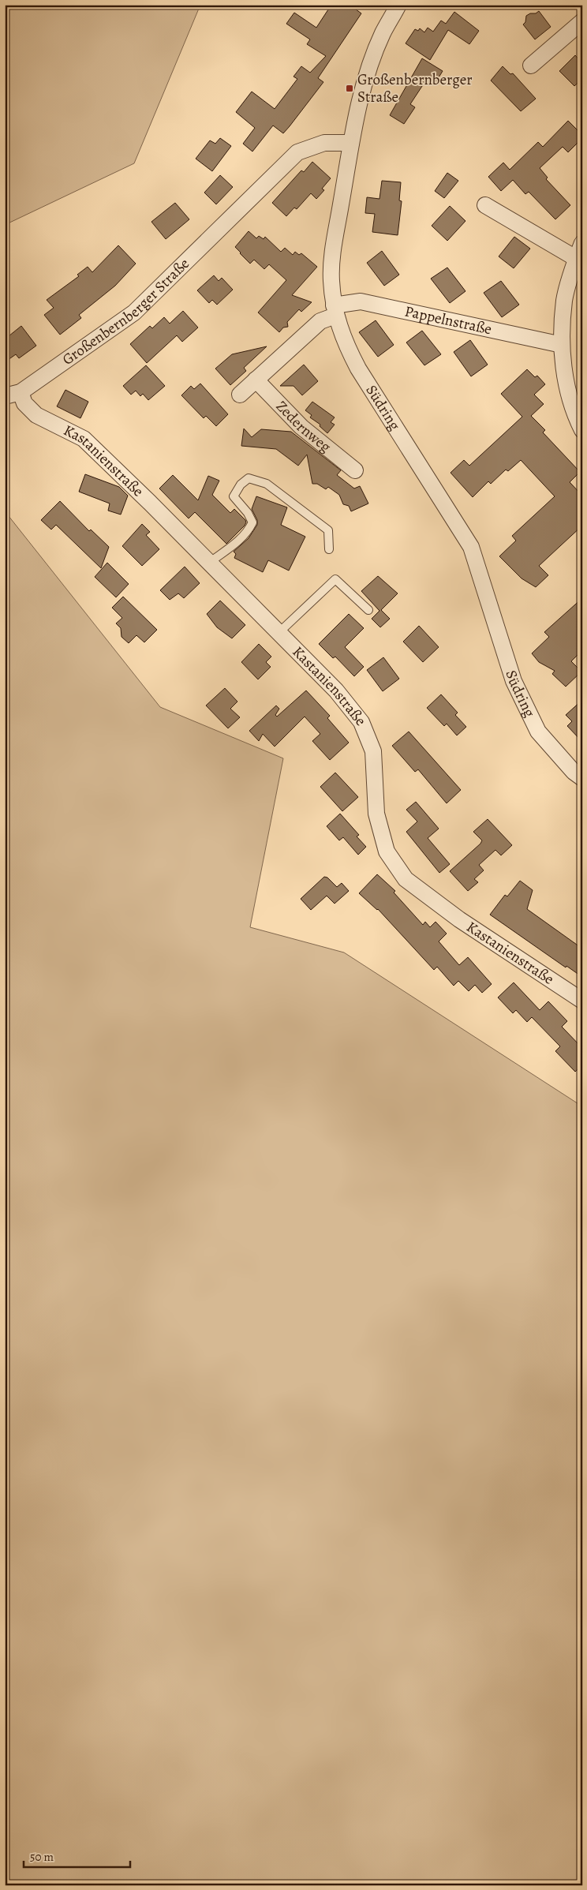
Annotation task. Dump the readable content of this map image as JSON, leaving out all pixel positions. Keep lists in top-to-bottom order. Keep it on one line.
{"streets":{"street":["Großenbernberger Straße","Pappelnstraße","Südring","Zedernweg","Kastanienstraße"]},"crossings":[["Großenbernberger Straße","Südring"],["Großenbernberger Straße","Kastanienstraße"],["Pappelnstraße","Südring"]],"places":{"transit":["Großenbernberger Straße"]},"scale_bar":"50 m"}
